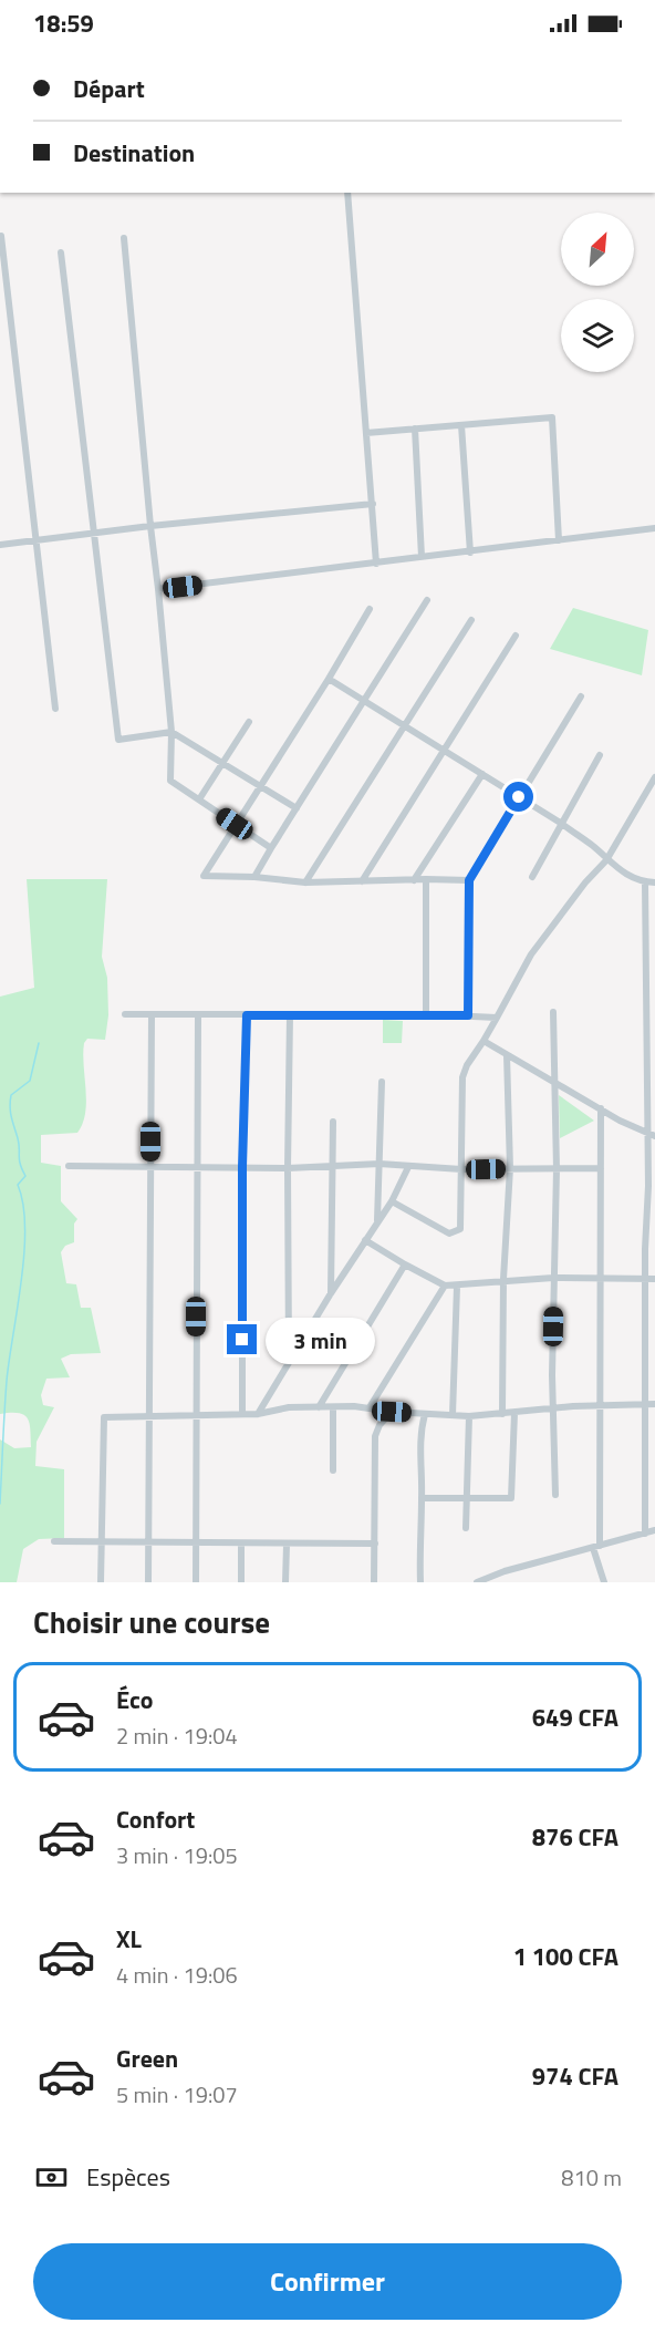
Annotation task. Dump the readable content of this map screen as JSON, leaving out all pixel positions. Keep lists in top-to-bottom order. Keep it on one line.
{"north":"top right","page":{"status":"18:59","banner":["Départ","Destination"],"bubble":"3 min","heading":"Choisir une course","list":[{"name":"Éco","note":"2 min · 19:04","value":"649 CFA"},{"name":"Confort","note":"3 min · 19:05","value":"876 CFA"},{"name":"XL","note":"4 min · 19:06","value":"1 100 CFA"},{"name":"Green","note":"5 min · 19:07","value":"974 CFA"}],"pay":["Espèces","810 m"],"buttons":"Confirmer"}}
